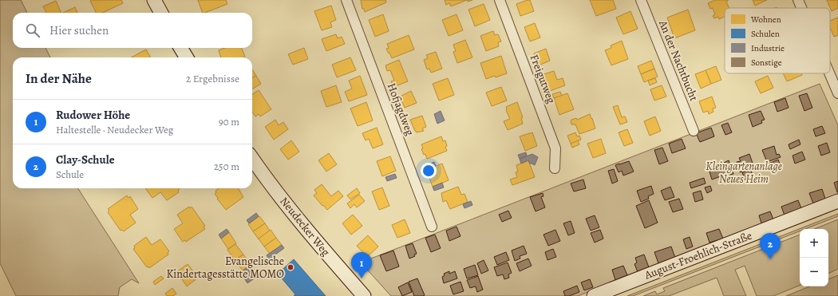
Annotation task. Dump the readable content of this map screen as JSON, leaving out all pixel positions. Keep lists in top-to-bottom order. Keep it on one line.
{"streets":{"street":["An der Nachtbucht","Freigutweg","Hofjagdweg","Neudecker Weg","August-Froehlich-Straße"]},"parks":["Kleingartenanlage Neues Heim"],"places":["Evangelische Kindertagesstätte MOMO"],"legend":["Wohnen","Schulen","Industrie","Sonstige"],"page":{"search":"Hier suchen","heading":["In der Nähe","2 Ergebnisse"],"list":[{"mark":"1","name":"Rudower Höhe","note":"Haltestelle · Neudecker Weg","value":"90 m"},{"mark":"2","name":"Clay-Schule","note":"Schule","value":"250 m"}],"map_buttons":["+","−"],"pins":["2","1"]}}
